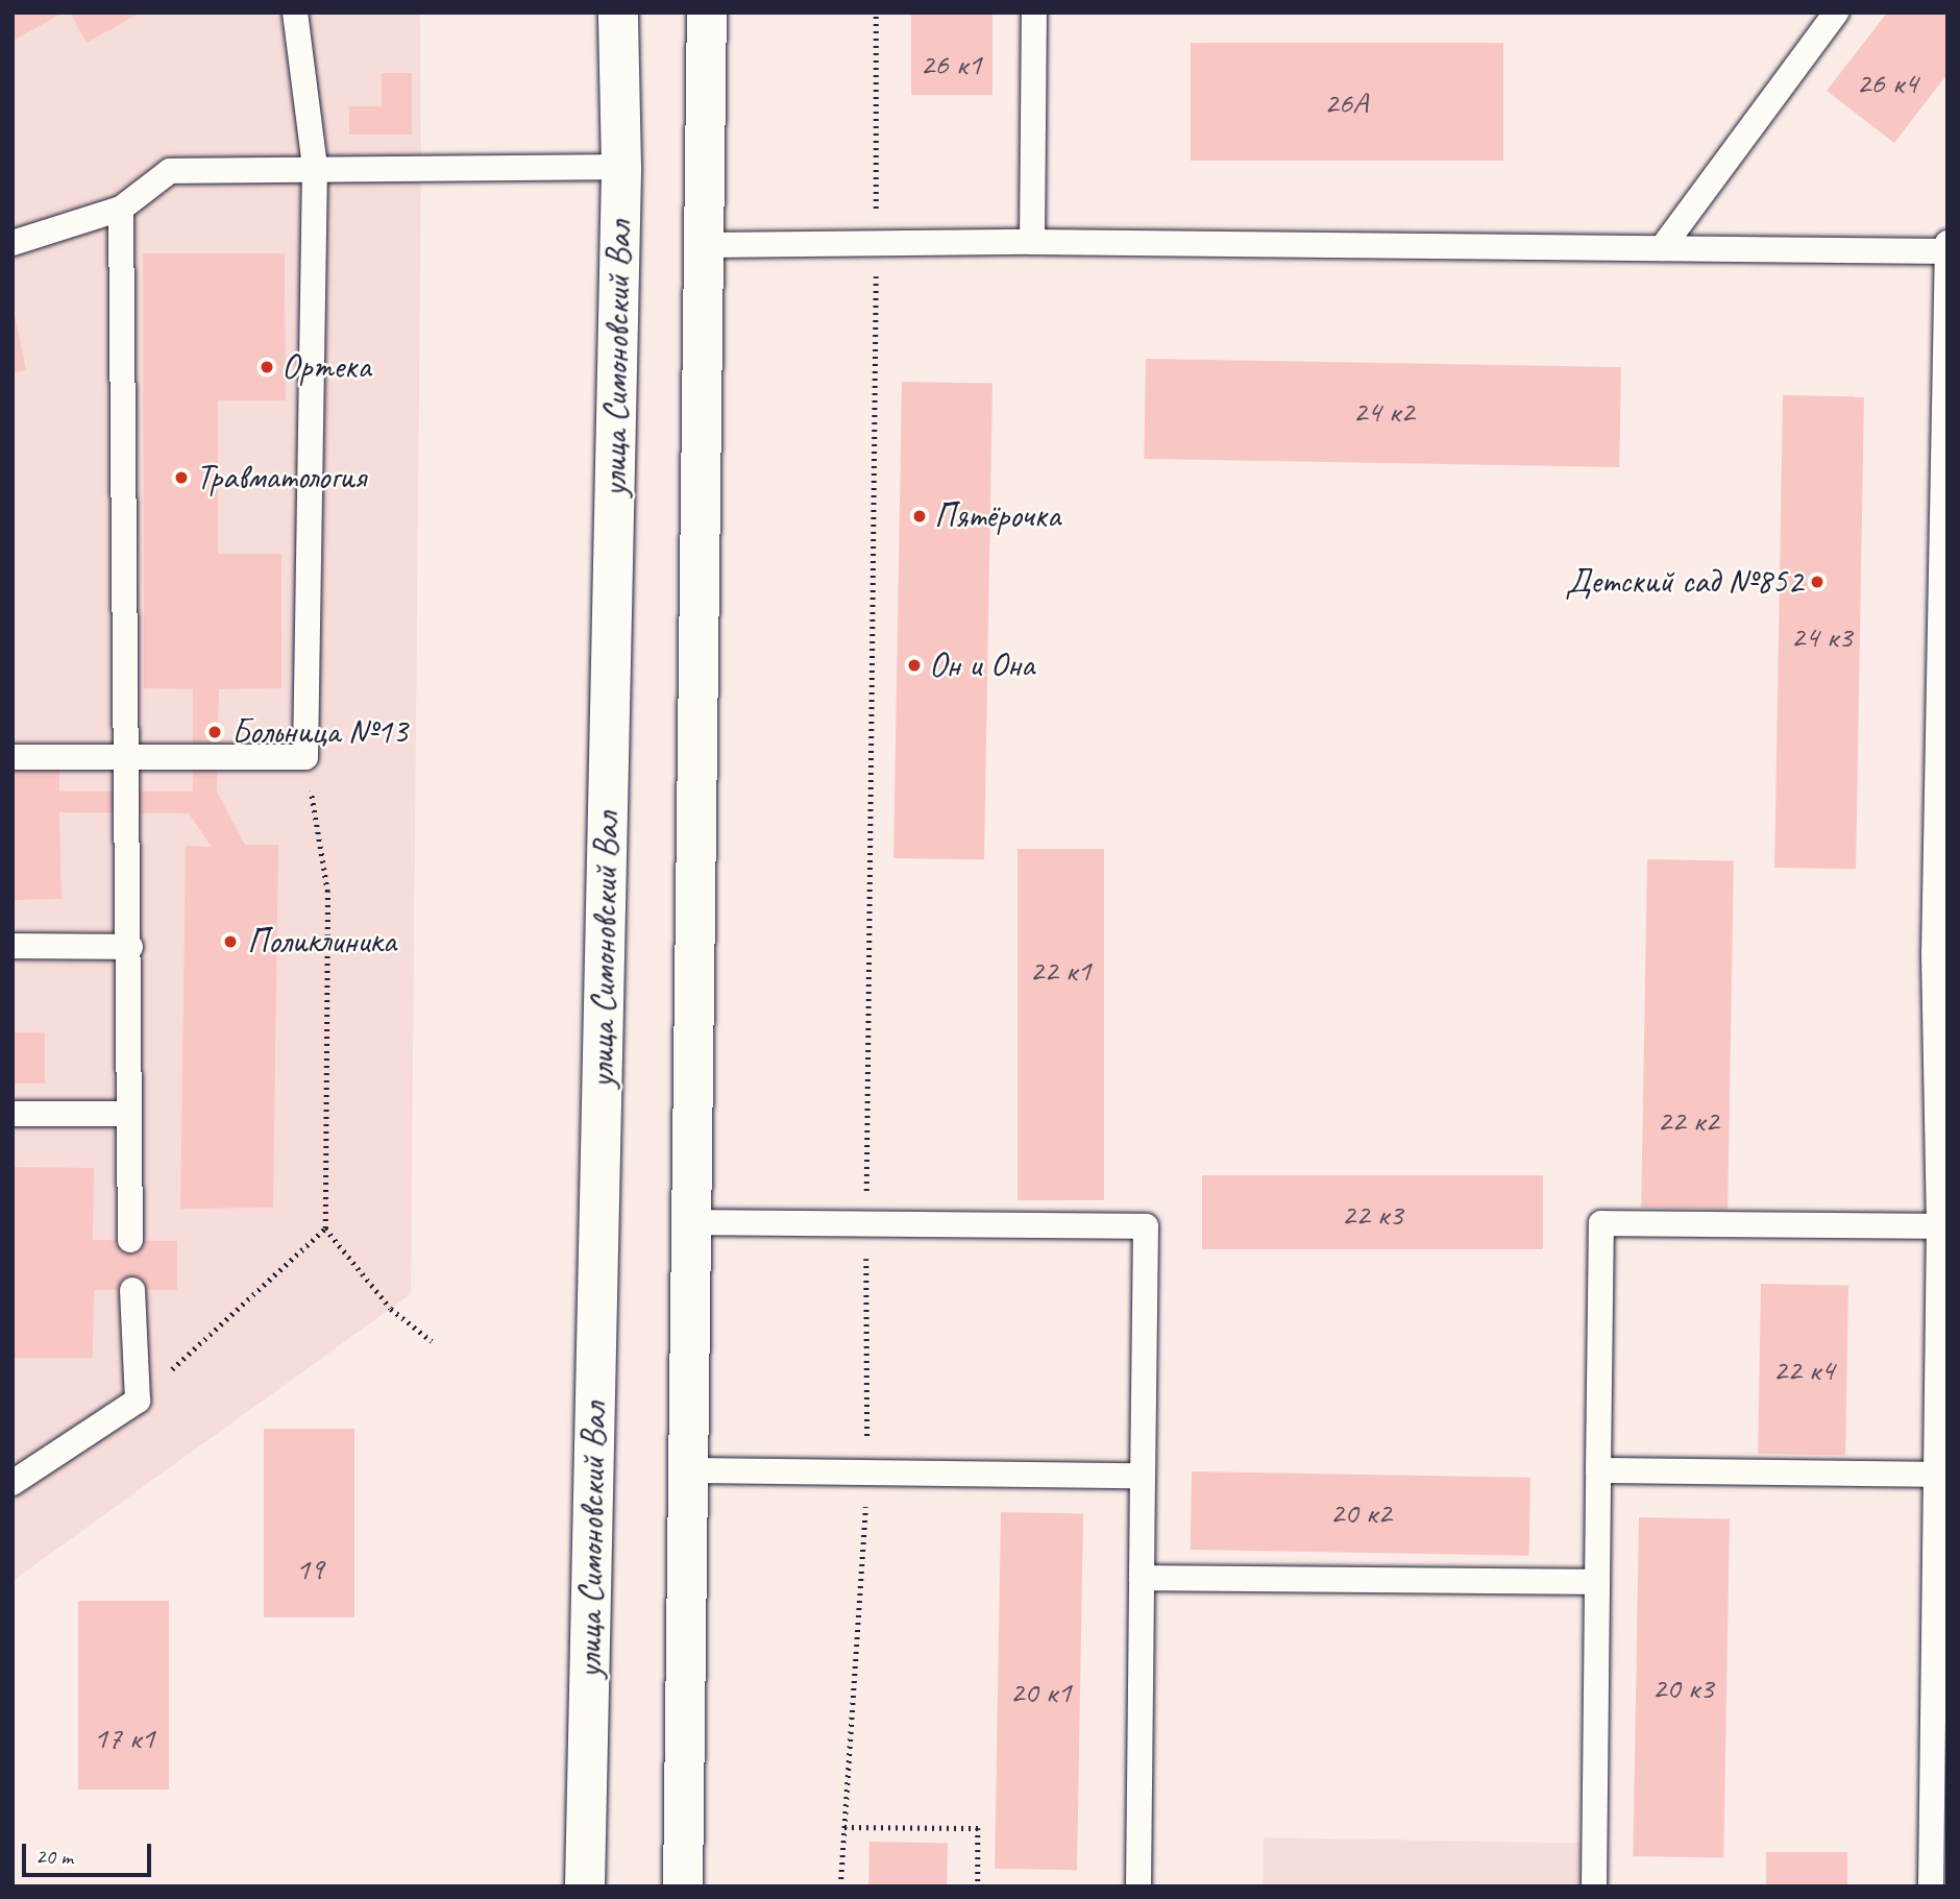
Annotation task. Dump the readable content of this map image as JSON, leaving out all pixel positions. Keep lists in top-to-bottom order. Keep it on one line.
{"streets":{"main road":["улица Симоновский Вал"]},"places":["Ортека","Травматология","Пятёрочка","Детский сад №852","Он и Она","Больница №13","Поликлиника"],"house_numbers":["26 к1","26 к4","26А","24 к2","24 к3","22 к1","22 к2","22 к3","22 к4","20 к2","19","20 к3","20 к1","17 к1"],"scale_bar":"20 m"}
